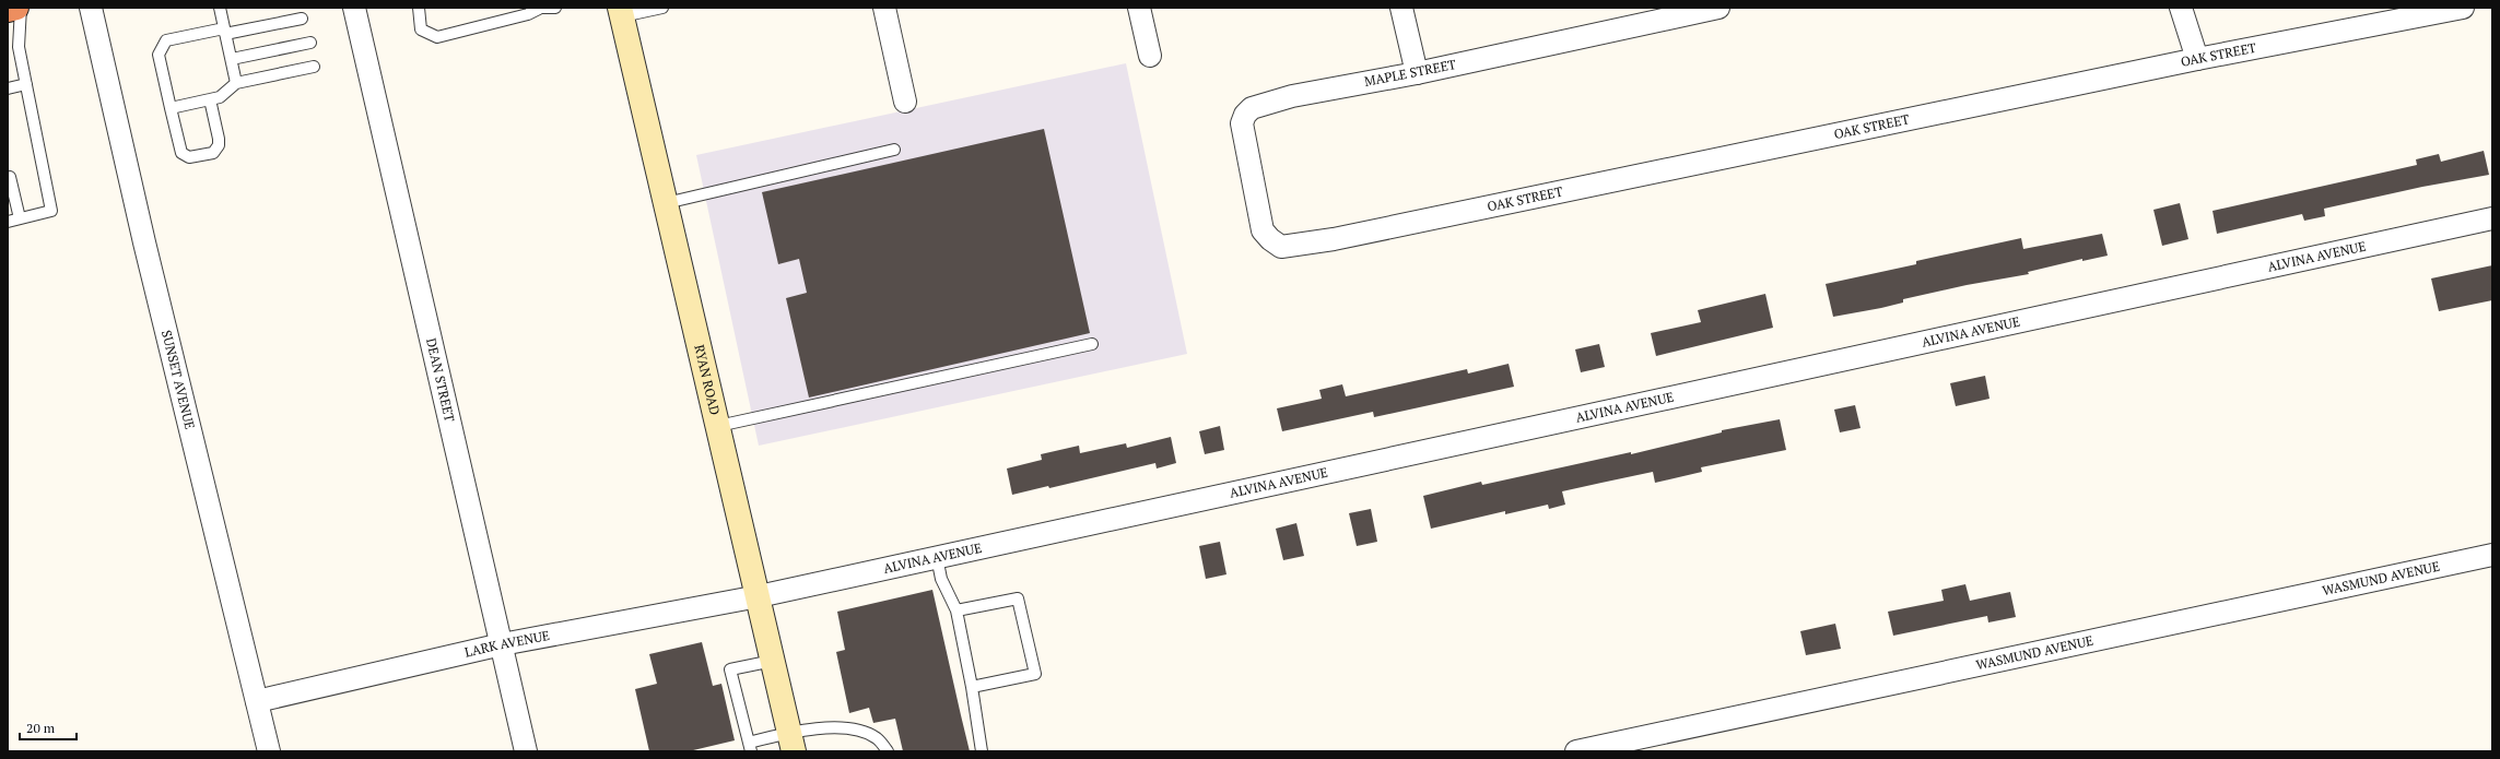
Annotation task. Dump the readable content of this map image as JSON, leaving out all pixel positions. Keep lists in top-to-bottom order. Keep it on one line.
{"streets":{"main road":["RYAN ROAD"],"street":["OAK STREET","MAPLE STREET","ALVINA AVENUE","DEAN STREET","SUNSET AVENUE","WASMUND AVENUE","LARK AVENUE"]},"crossings":[["OAK STREET","MAPLE STREET"],["ALVINA AVENUE","RYAN ROAD"],["ALVINA AVENUE","LARK AVENUE"],["DEAN STREET","LARK AVENUE"],["RYAN ROAD","LARK AVENUE"],["SUNSET AVENUE","LARK AVENUE"]],"scale_bar":"20 m"}
